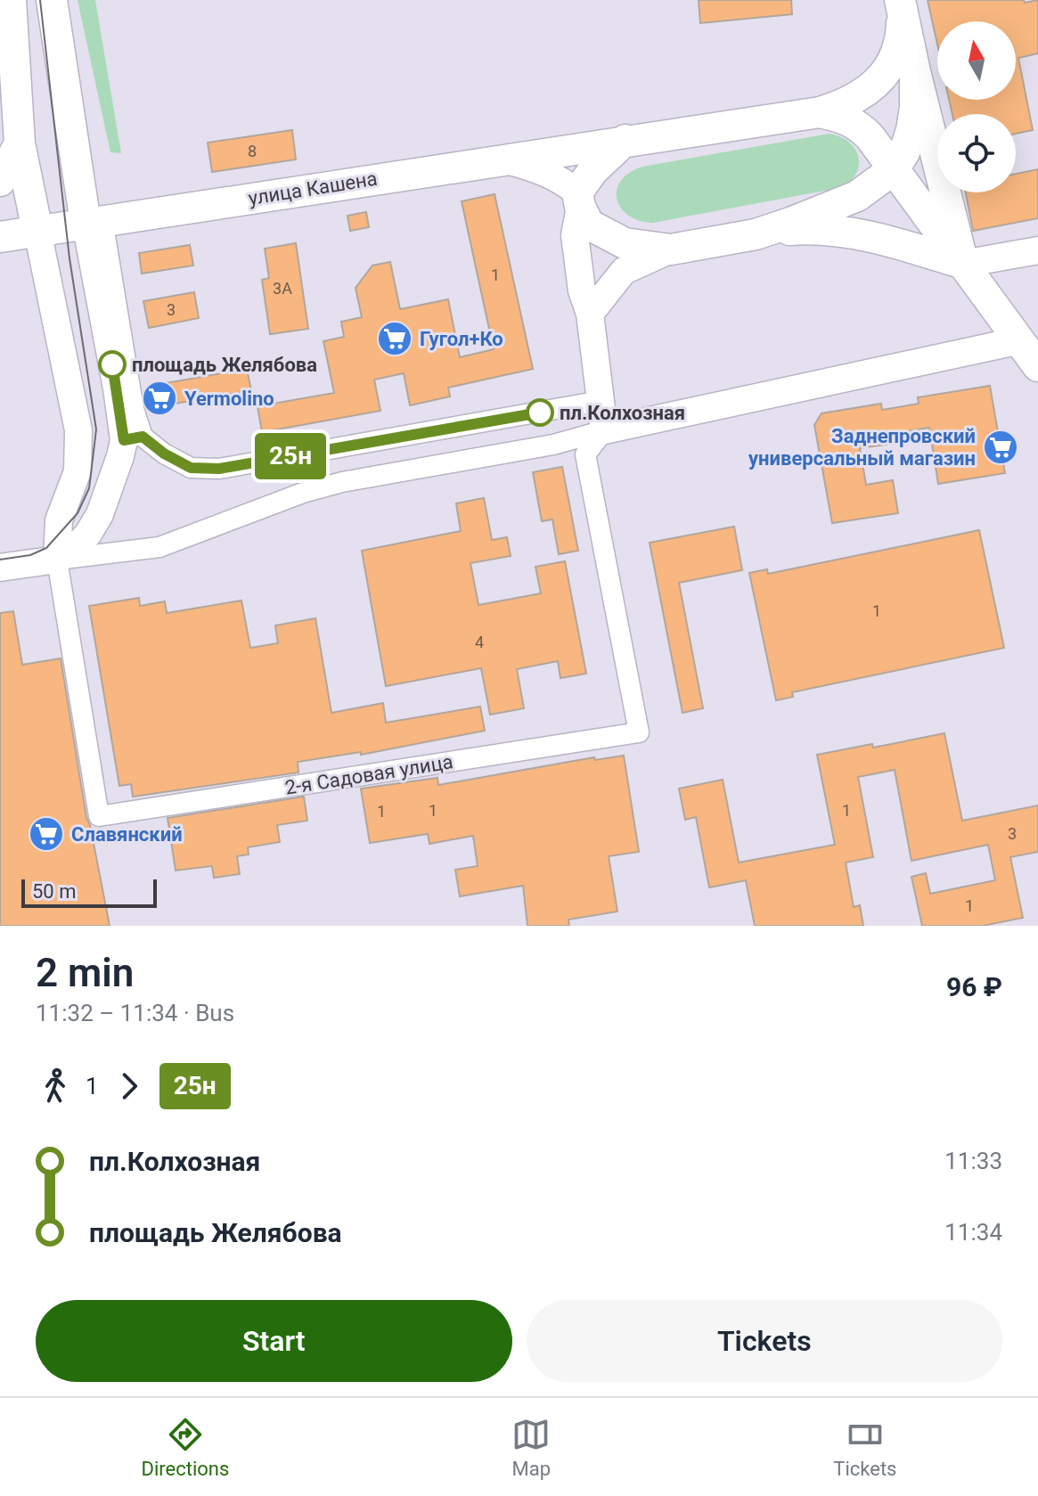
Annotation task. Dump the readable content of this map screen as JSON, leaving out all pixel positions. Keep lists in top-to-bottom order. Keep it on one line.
{"streets":{"main road":["улица Кашена"],"street":["2-я Садовая улица"]},"places":{"supermarket":["Гугол+Ко","Yermolino","Заднепровский универсальный магазин","Славянский"],"other":["площадь Желябова","пл.Колхозная"]},"lines":["bus line 25н"],"house_numbers":["8","1","3А","3","1","4","1","1","1","3","1"],"scale_bar":"50 m","north":"top","page":{"on_map":"25н","scale":"50 m","heading":["2 min","11:32 – 11:34 · Bus","96 ₽"],"legs":["1","25н"],"list":[{"name":"пл.Колхозная","value":"11:33"},{"name":"площадь Желябова","value":"11:34"}],"buttons":["Start","Tickets"],"tabs":["Directions","Map","Tickets"]}}
